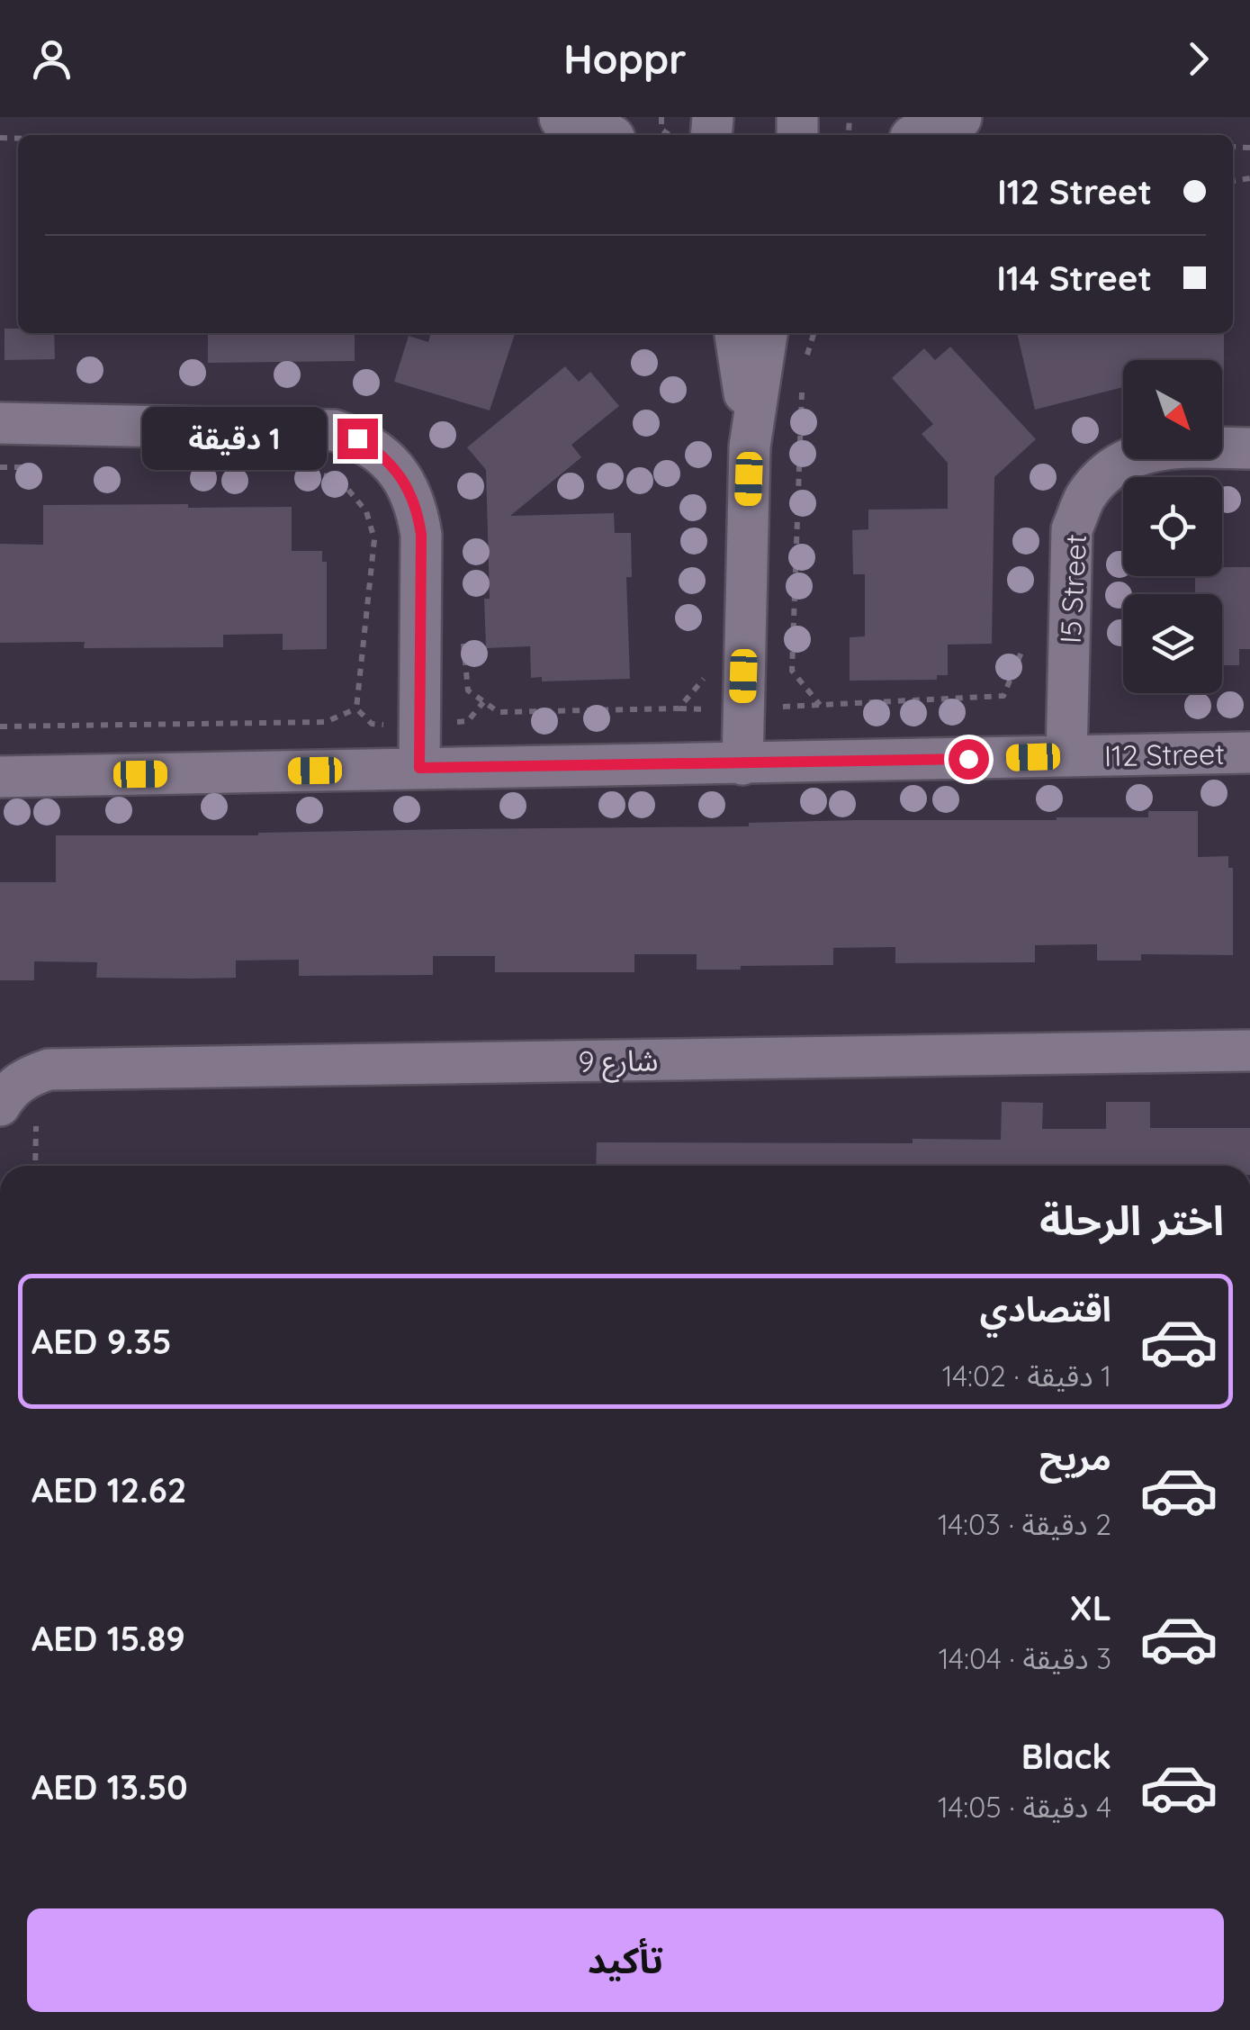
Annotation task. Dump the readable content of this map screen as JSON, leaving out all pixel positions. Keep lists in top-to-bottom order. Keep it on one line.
{"streets":{"street":["I5 Street","I12 Street","شارع 9"]},"crossings":[["I5 Street","I12 Street"]],"north":"bottom right","page":{"header":"Hoppr","banner":["I12 Street","I14 Street"],"bubble":"1 دقيقة","heading":"اختر الرحلة","list":[{"name":"اقتصادي","note":"1 دقيقة · 14:02","value":"AED 9.35"},{"name":"مريح","note":"2 دقيقة · 14:03","value":"AED 12.62"},{"name":"XL","note":"3 دقيقة · 14:04","value":"AED 15.89"},{"name":"Black","note":"4 دقيقة · 14:05","value":"AED 13.50"}],"buttons":"تأكيد"}}
